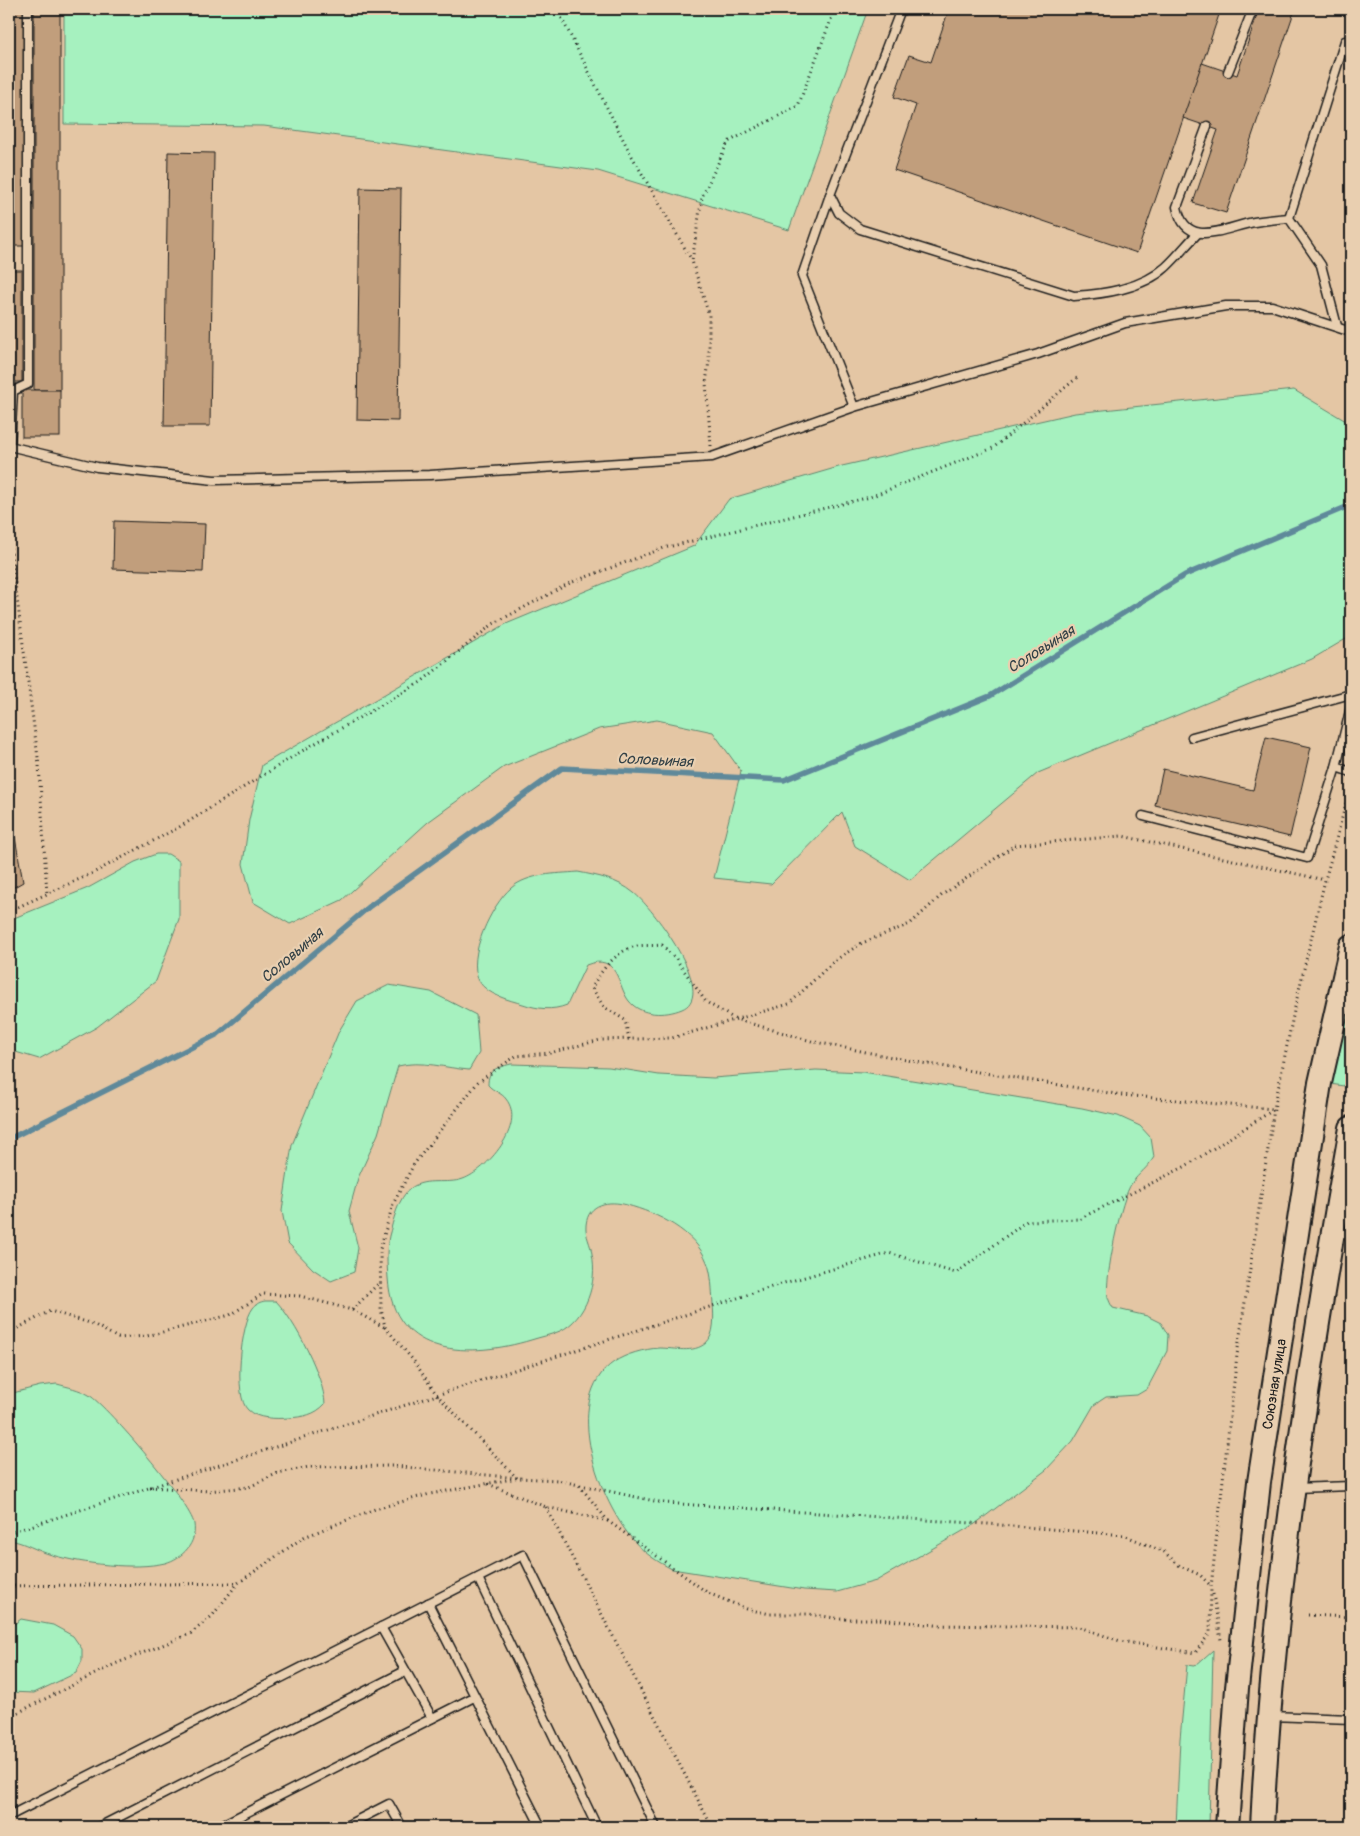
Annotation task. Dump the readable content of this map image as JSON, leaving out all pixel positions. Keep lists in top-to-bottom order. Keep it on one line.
{"streets":{"main road":["Союзная улица"]},"water":["Соловьиная"]}
